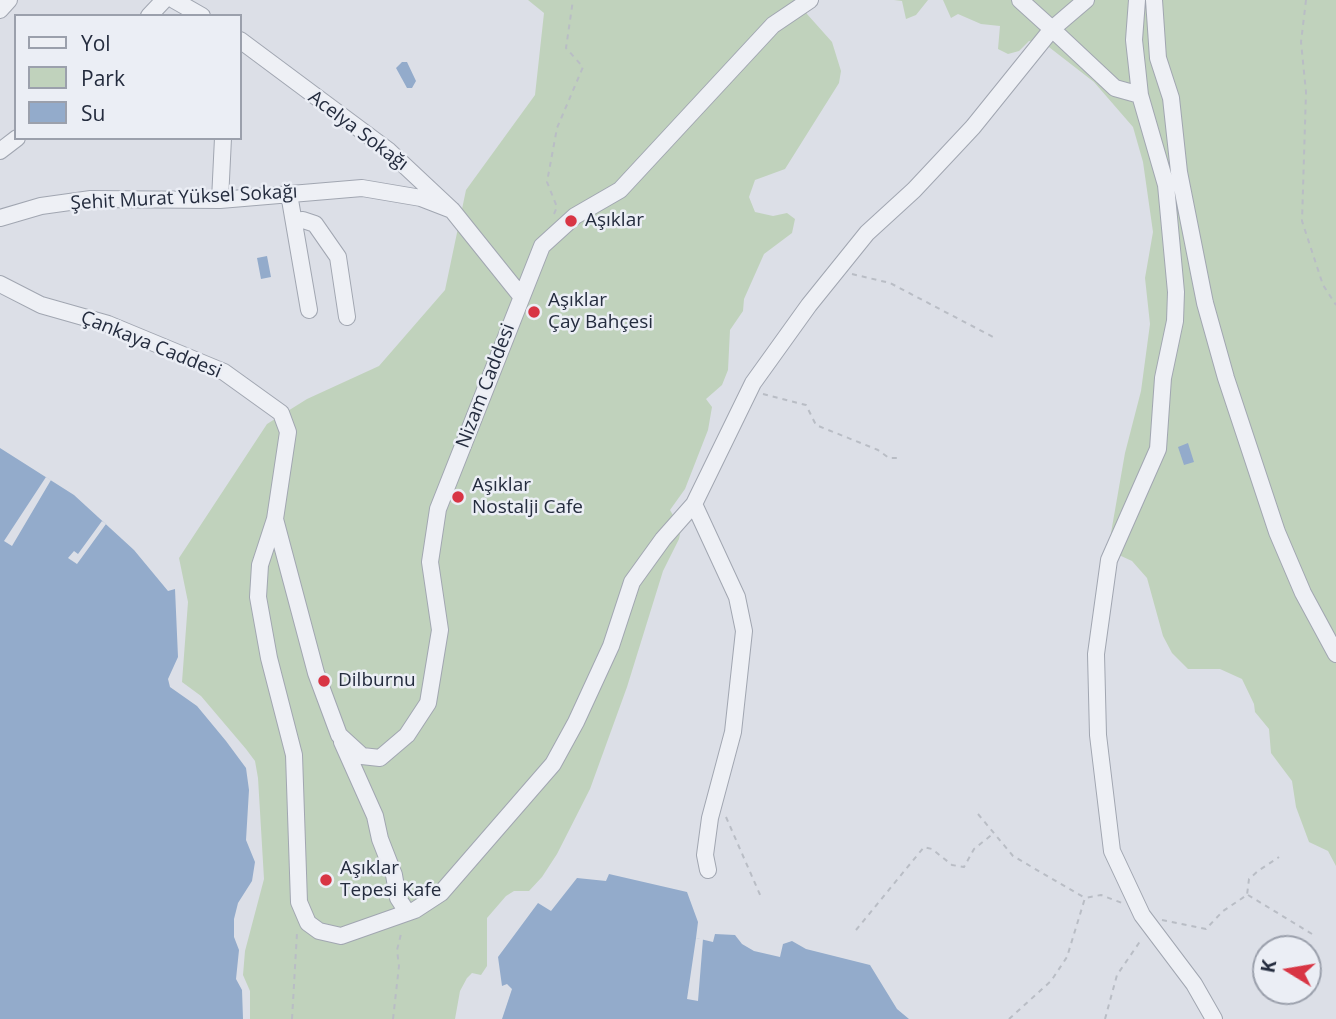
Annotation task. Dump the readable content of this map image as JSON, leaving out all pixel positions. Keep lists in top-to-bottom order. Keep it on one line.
{"streets":{"street":["Acelya Sokağı","Şehit Murat Yüksel Sokağı","Çankaya Caddesi","Nizam Caddesi"]},"crossings":[["Acelya Sokağı","Şehit Murat Yüksel Sokağı"],["Acelya Sokağı","Nizam Caddesi"],["Çankaya Caddesi","Nizam Caddesi"]],"places":["Aşıklar","Aşıklar Çay Bahçesi","Aşıklar Nostalji Cafe","Dilburnu","Aşıklar Tepesi Kafe"],"legend":["Yol","Park","Su"],"north":"left"}
